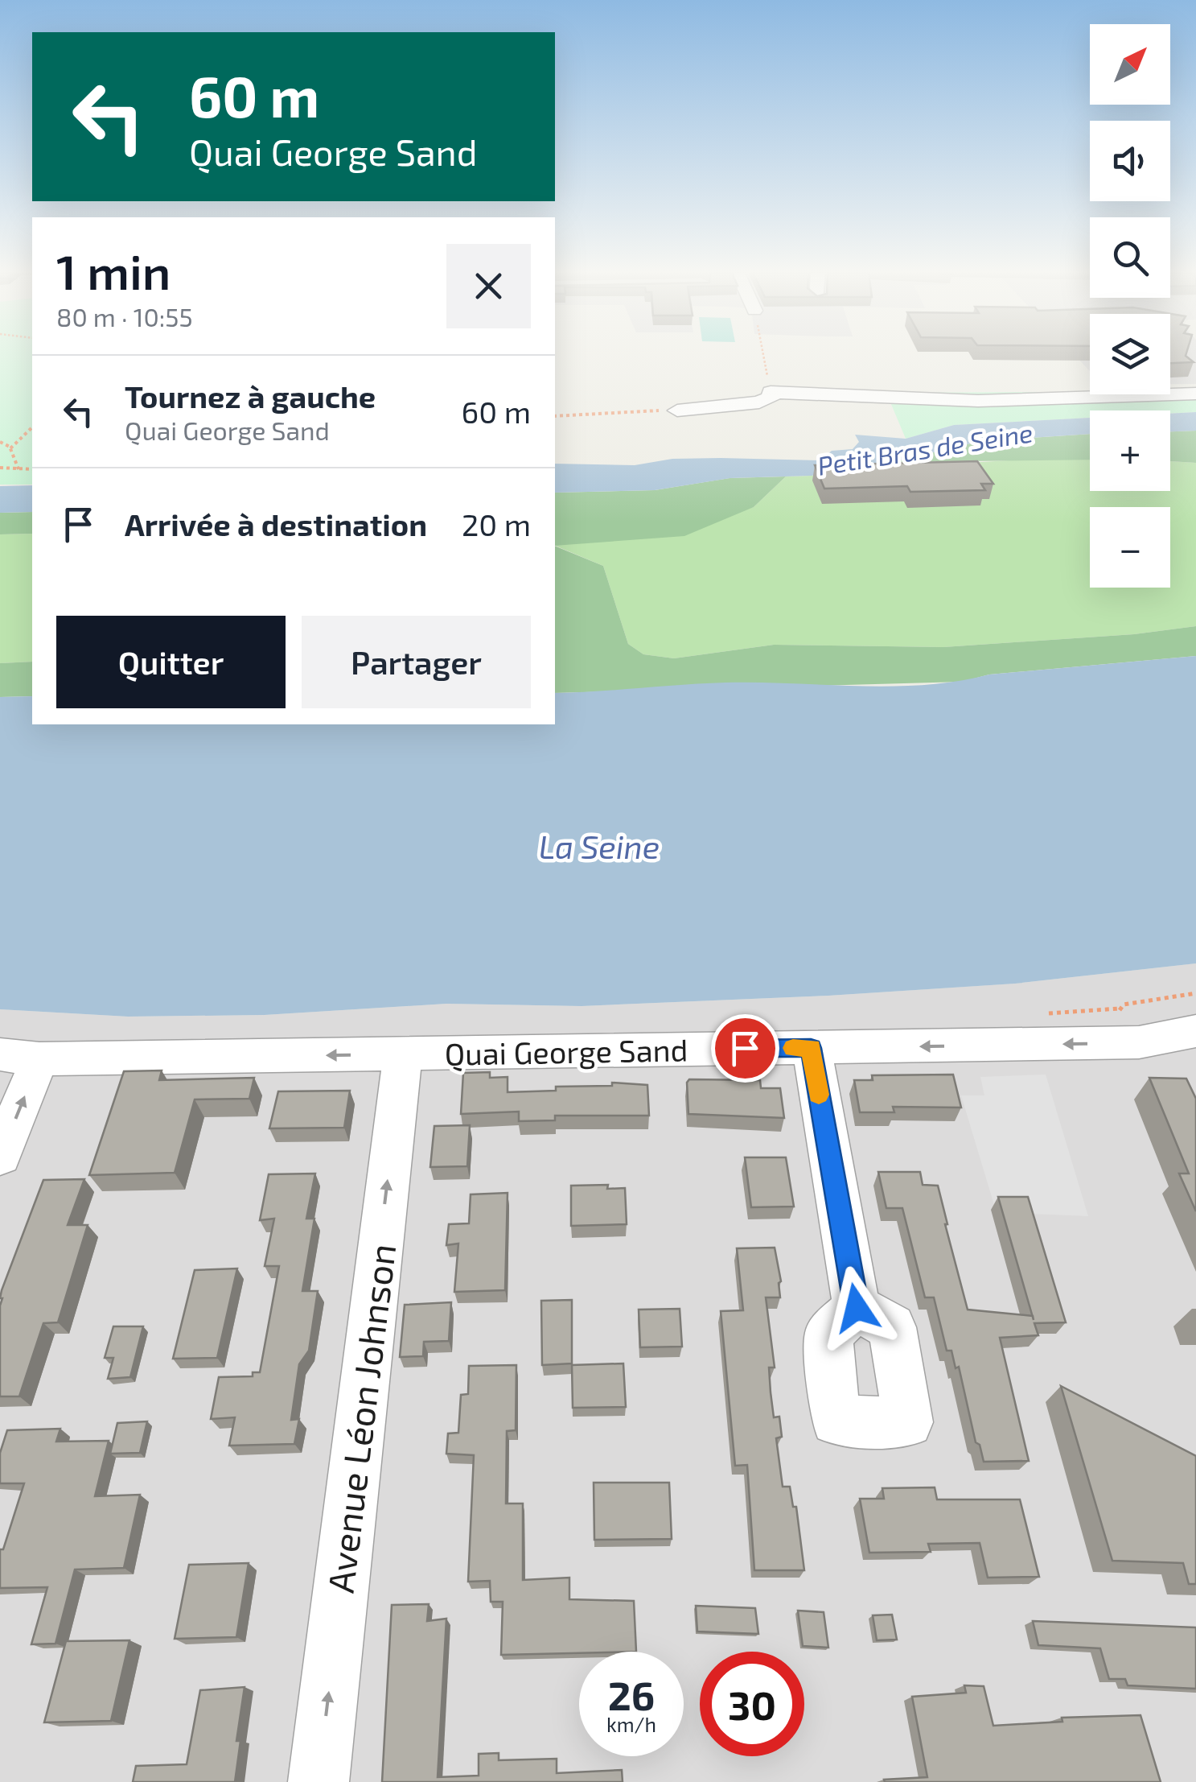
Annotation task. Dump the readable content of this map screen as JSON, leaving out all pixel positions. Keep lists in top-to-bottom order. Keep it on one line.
{"streets":{"street":["Quai George Sand","Avenue Léon Johnson"]},"crossings":[["Quai George Sand","Avenue Léon Johnson"]],"one_way":["Quai George Sand","Avenue Léon Johnson"],"water":["Petit Bras de Seine","La Seine"],"north":"top right","page":{"map_buttons":["+","−"],"turn":["60 m","Quai George Sand"],"heading":["1 min","80 m · 10:55"],"list":[{"name":"Tournez à gauche","note":"Quai George Sand","value":"60 m"},{"name":"Arrivée à destination","value":"20 m"}],"buttons":["Quitter","Partager"],"speed":"26 km/h","limit":"30"}}
